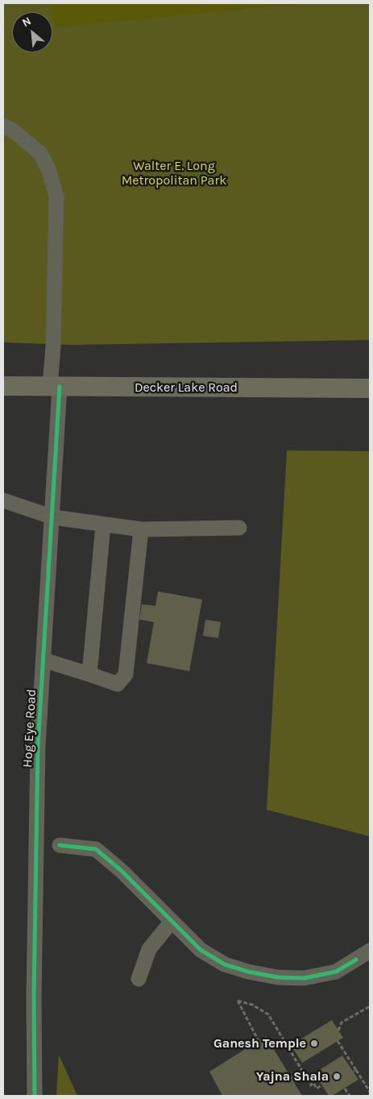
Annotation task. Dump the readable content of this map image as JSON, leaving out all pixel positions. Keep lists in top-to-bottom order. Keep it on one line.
{"streets":{"main road":["Decker Lake Road"],"street":["Hog Eye Road"]},"crossings":[["Decker Lake Road","Hog Eye Road"]],"parks":["Walter E. Long Metropolitan Park"],"places":["Ganesh Temple","Yajna Shala"],"north":"top left"}
